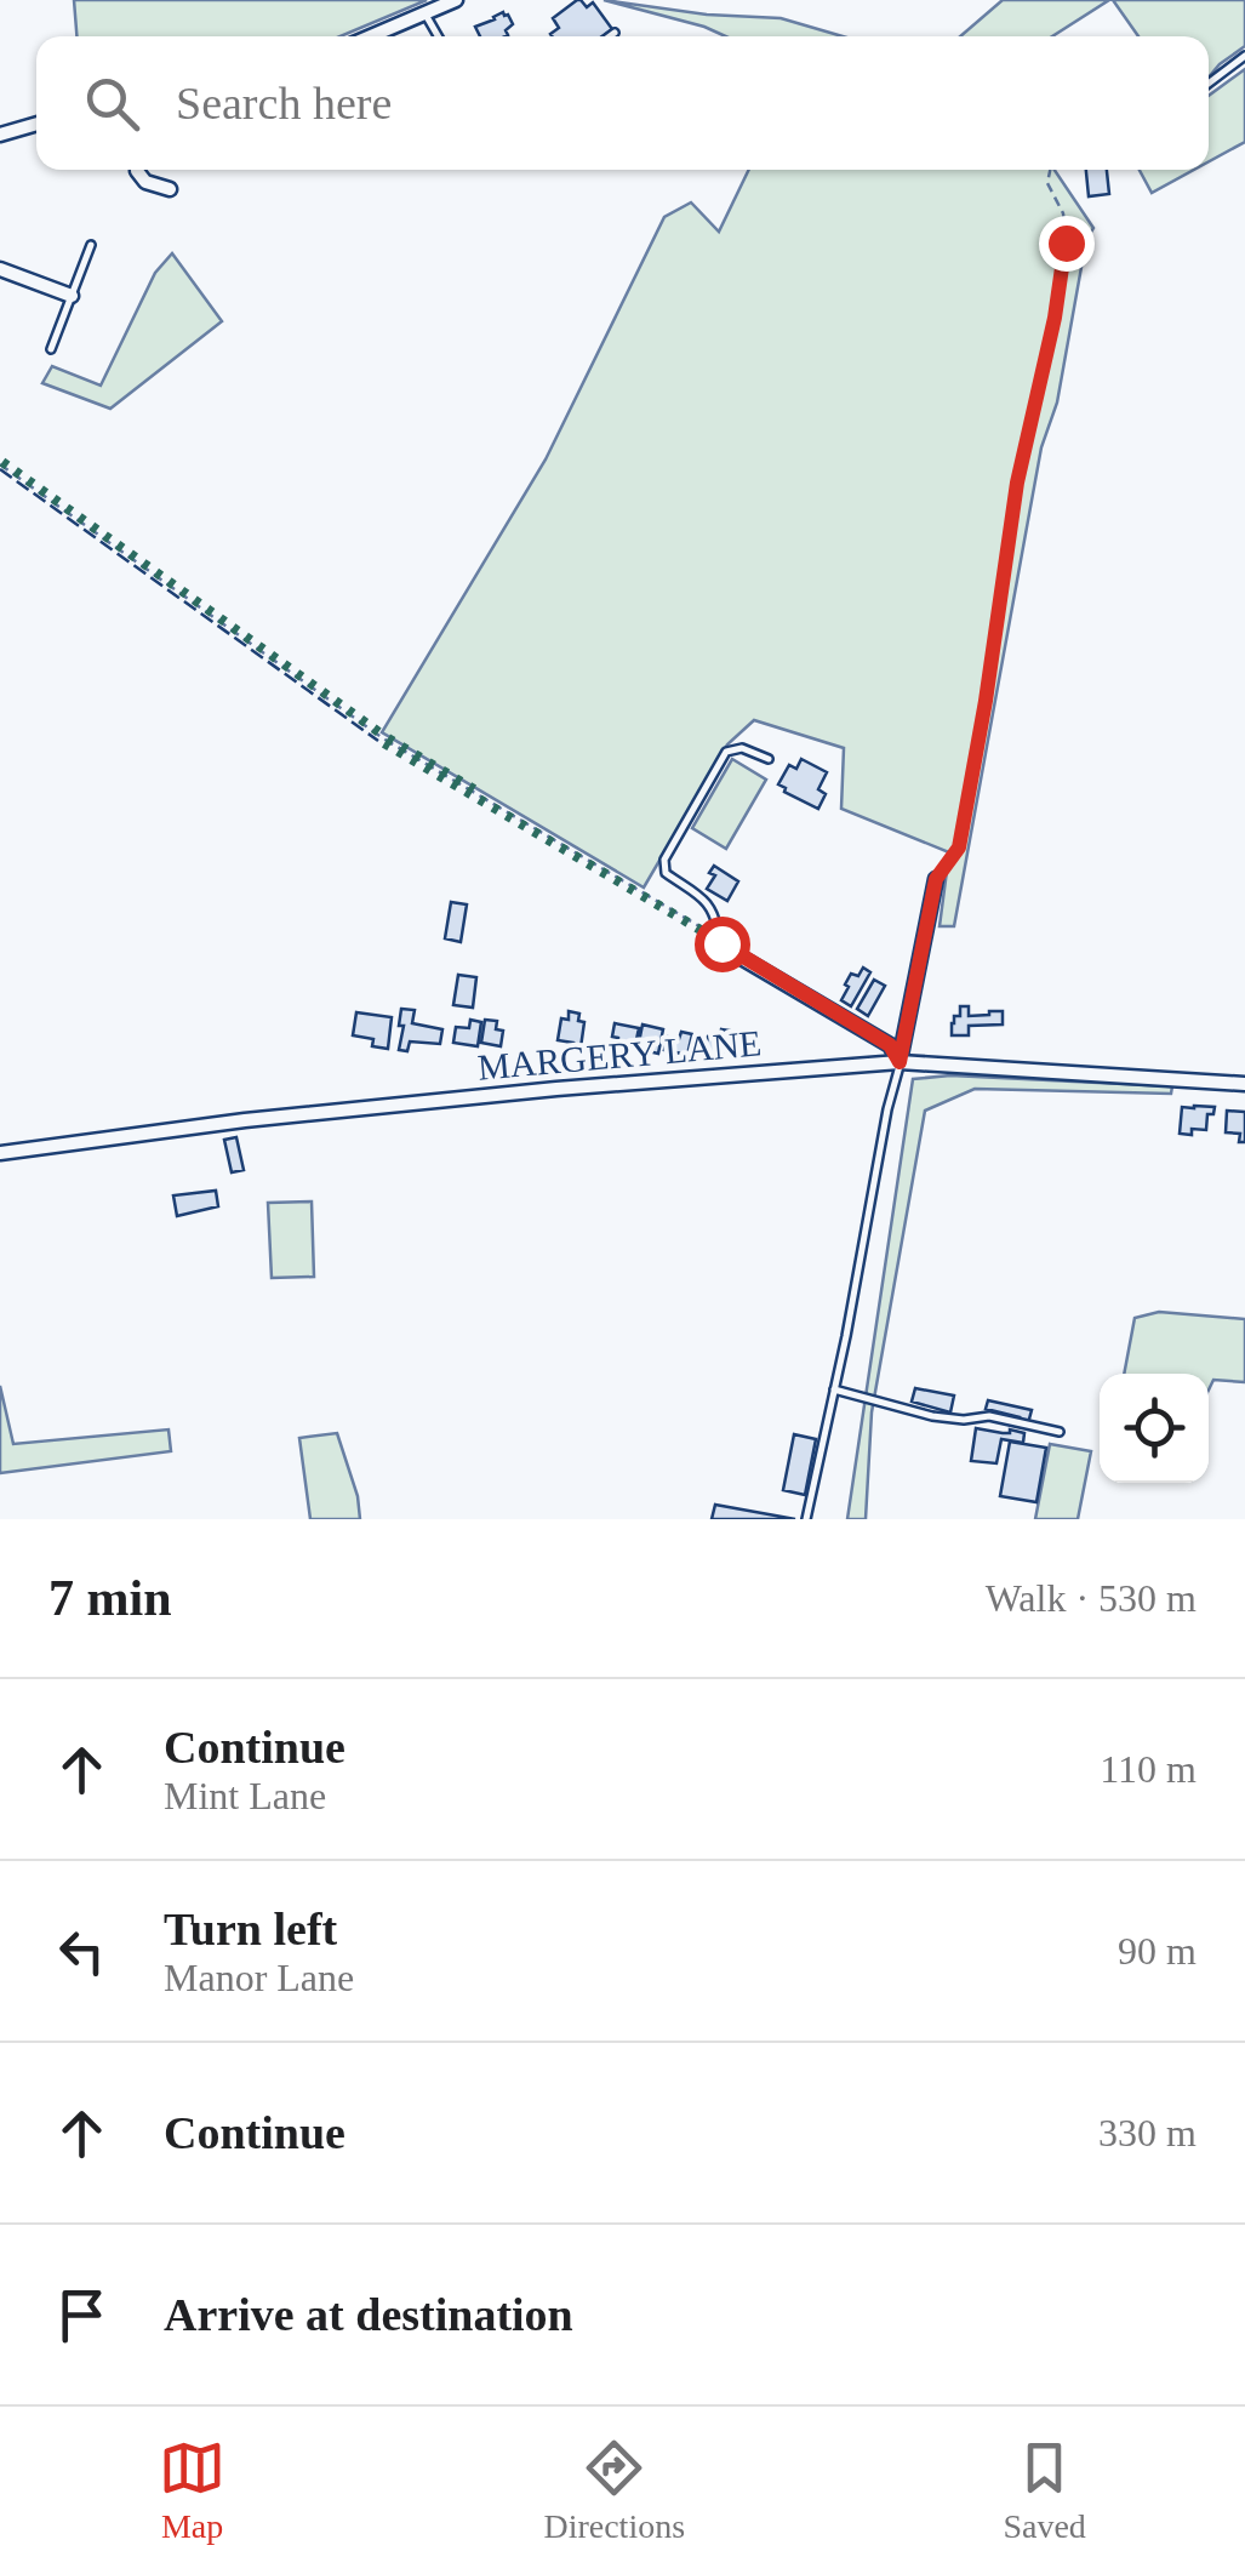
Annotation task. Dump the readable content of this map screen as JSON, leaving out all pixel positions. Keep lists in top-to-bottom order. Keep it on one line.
{"streets":{"street":["MARGERY LANE"]},"page":{"search":"Search here","heading":["7 min","Walk · 530 m"],"list":[["Continue","Mint Lane","110 m"],["Turn left","Manor Lane","90 m"],["Continue","330 m"],"Arrive at destination"],"nav":["Map","Directions","Saved"]}}
